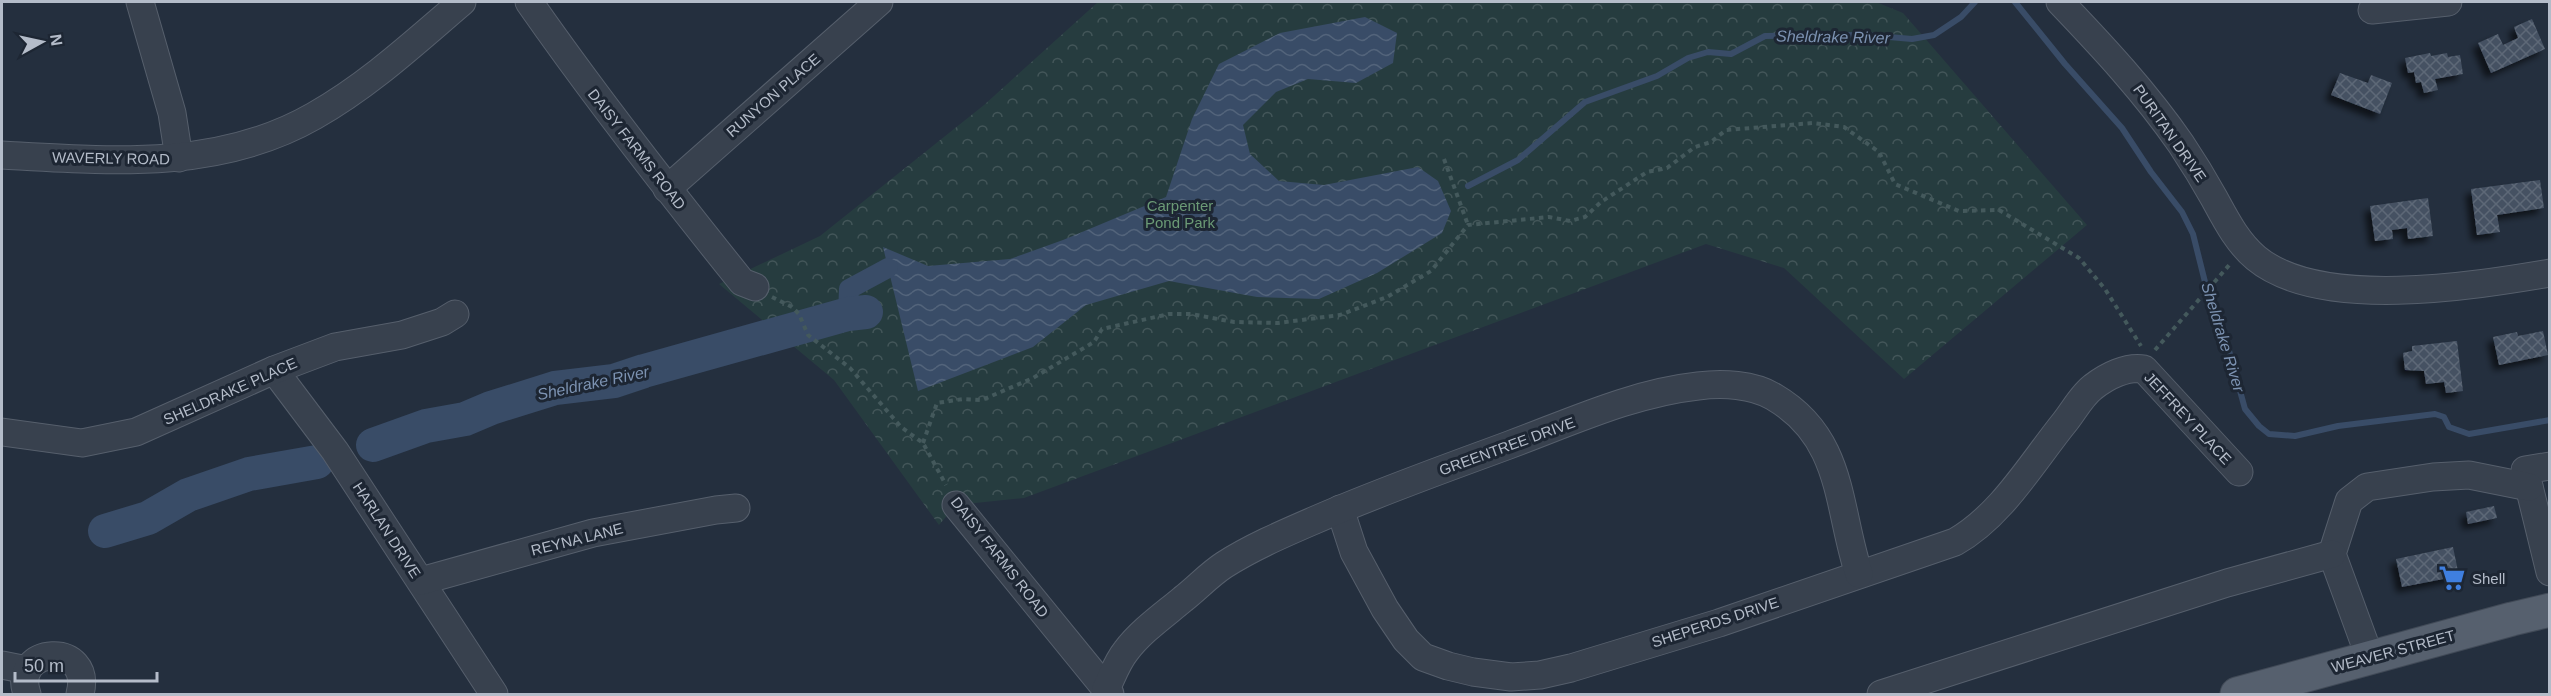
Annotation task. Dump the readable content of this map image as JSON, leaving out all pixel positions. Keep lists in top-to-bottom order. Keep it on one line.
{"streets":{"main road":["WEAVER STREET"],"street":["RUNYON PLACE","PURITAN DRIVE","DAISY FARMS ROAD","WAVERLY ROAD","SHELDRAKE PLACE","JEFFREY PLACE","GREENTREE DRIVE","HARLAN DRIVE","REYNA LANE","SHEPERDS DRIVE"]},"crossings":[["RUNYON PLACE","DAISY FARMS ROAD"],["DAISY FARMS ROAD","GREENTREE DRIVE"],["SHELDRAKE PLACE","HARLAN DRIVE"],["JEFFREY PLACE","SHEPERDS DRIVE"],["GREENTREE DRIVE","SHEPERDS DRIVE"],["HARLAN DRIVE","REYNA LANE"]],"water":["Sheldrake River"],"parks":["Carpenter Pond Park"],"places":{"supermarket":["Shell"]},"scale_bar":"50 m","north":"right"}
